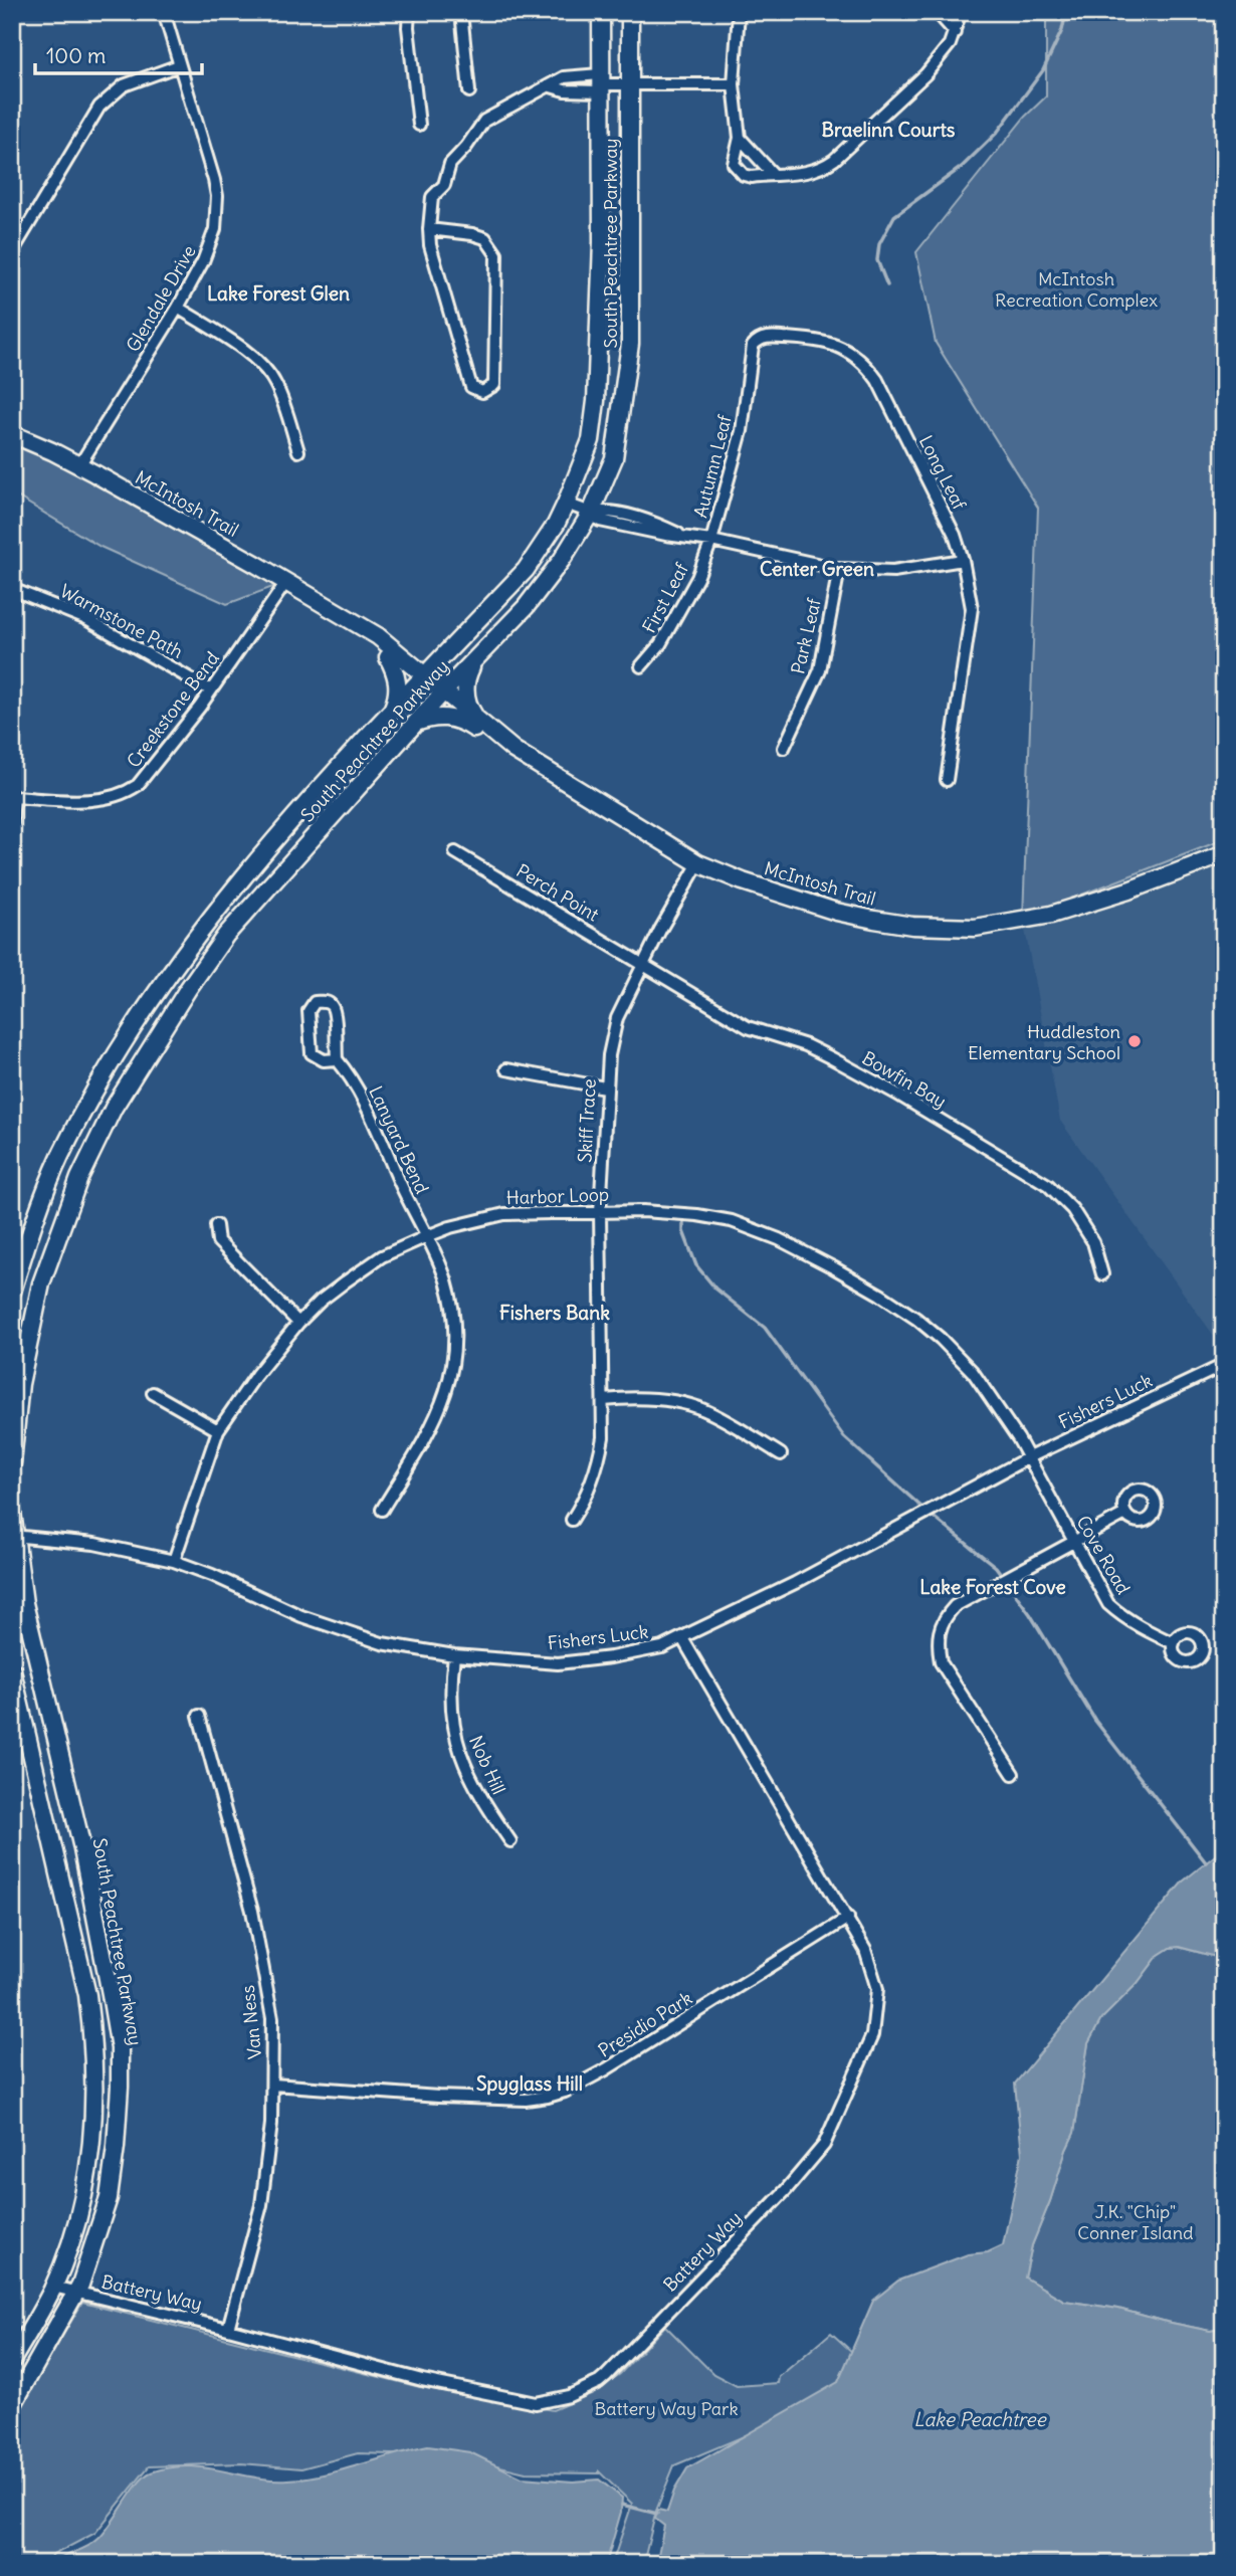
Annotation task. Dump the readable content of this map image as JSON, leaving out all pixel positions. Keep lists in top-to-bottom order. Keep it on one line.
{"streets":{"main road":["South Peachtree Parkway","McIntosh Trail"],"street":["Glendale Drive","Autumn Leaf","Long Leaf","First Leaf","Warmstone Path","Park Leaf","Creekstone Bend","Perch Point","Bowfin Bay","Skiff Trace","Lanyard Bend","Harbor Loop","Fishers Luck","Cove Road","Nob Hill","Van Ness","Presidio Park","Battery Way"]},"crossings":[["South Peachtree Parkway","McIntosh Trail"],["South Peachtree Parkway","Fishers Luck"],["South Peachtree Parkway","Battery Way"],["Glendale Drive","McIntosh Trail"],["Autumn Leaf","Long Leaf"],["Autumn Leaf","First Leaf"],["McIntosh Trail","Creekstone Bend"],["McIntosh Trail","Skiff Trace"],["Warmstone Path","Creekstone Bend"],["Perch Point","Bowfin Bay"],["Perch Point","Skiff Trace"],["Bowfin Bay","Skiff Trace"],["Skiff Trace","Harbor Loop"],["Lanyard Bend","Harbor Loop"],["Harbor Loop","Fishers Luck"],["Harbor Loop","Cove Road"],["Fishers Luck","Cove Road"],["Fishers Luck","Nob Hill"],["Fishers Luck","Battery Way"],["Van Ness","Presidio Park"],["Van Ness","Battery Way"],["Presidio Park","Battery Way"]],"districts":["Braelinn Courts","Lake Forest Glen","Center Green","Fishers Bank","Lake Forest Cove","Spyglass Hill"],"water":["Lake Peachtree"],"parks":["McIntosh Recreation Complex","J.K. \"Chip\" Conner Island","Battery Way Park"],"places":["Huddleston Elementary School"],"scale_bar":"100 m"}
